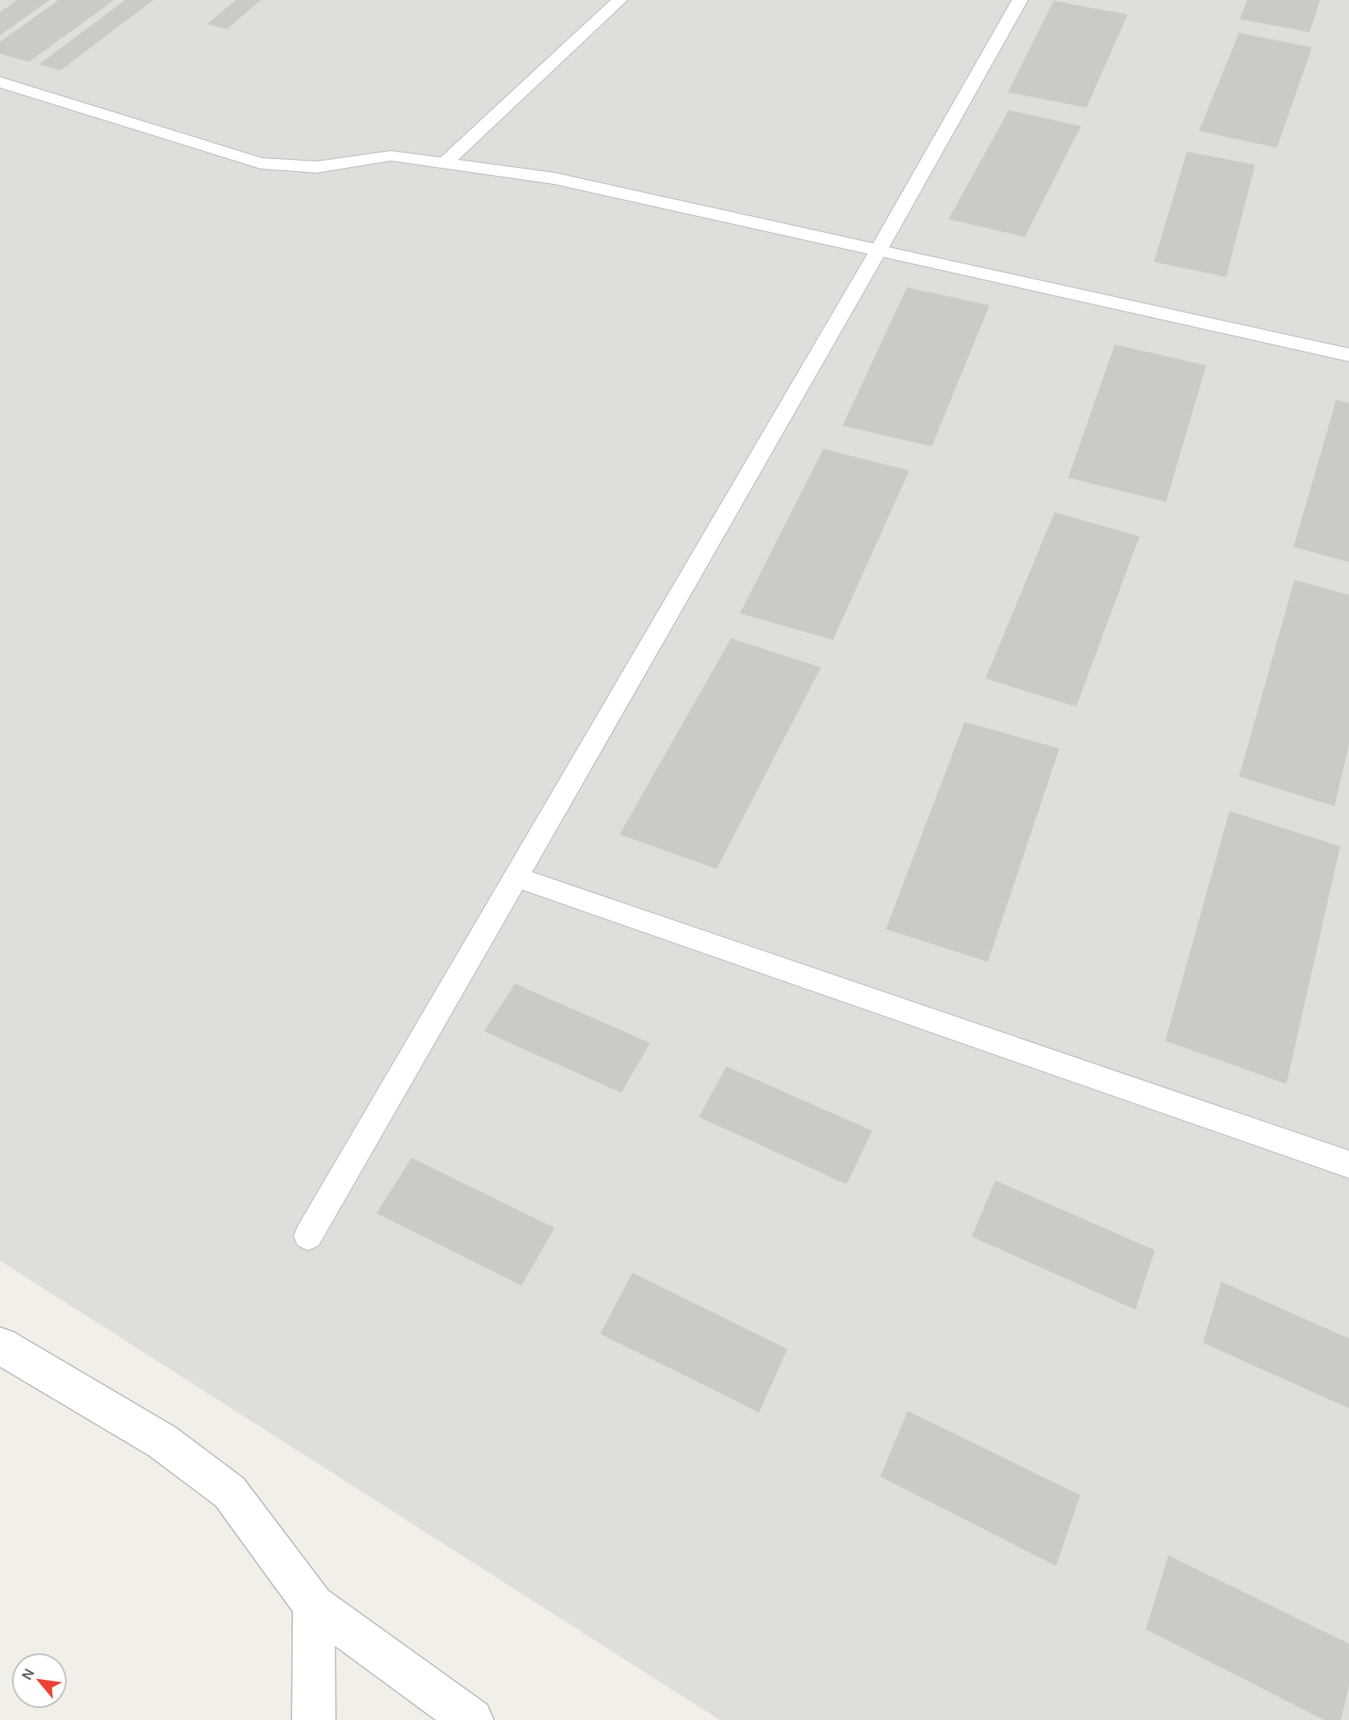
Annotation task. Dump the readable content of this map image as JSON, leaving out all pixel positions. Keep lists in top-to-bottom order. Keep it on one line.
{"north":"top left"}
